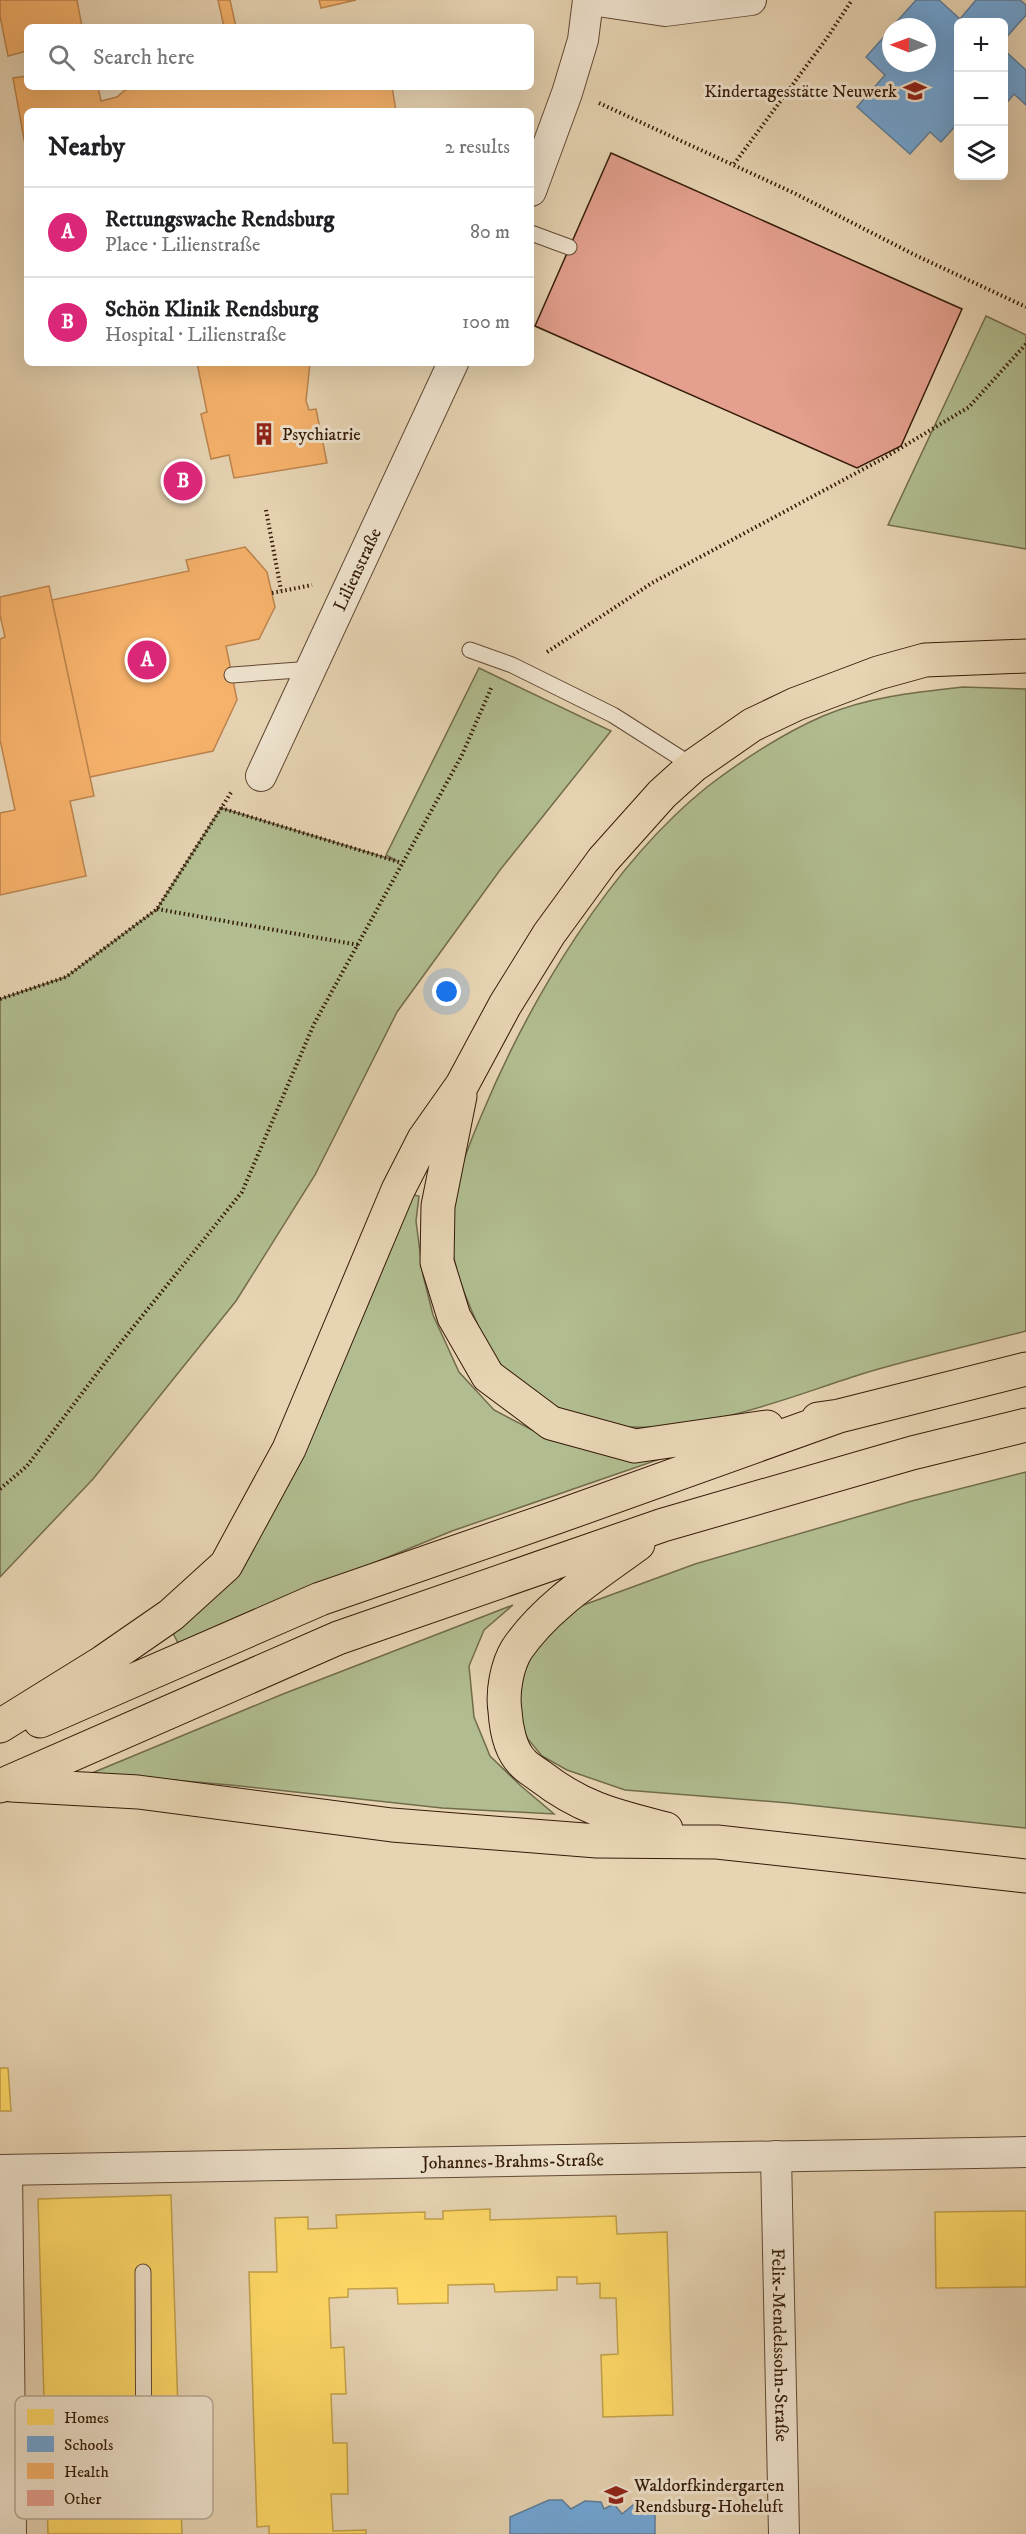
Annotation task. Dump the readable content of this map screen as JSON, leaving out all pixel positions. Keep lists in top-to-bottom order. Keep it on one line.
{"streets":{"street":["Lilienstraße","Johannes-Brahms-Straße","Felix-Mendelssohn-Straße"]},"crossings":[["Johannes-Brahms-Straße","Felix-Mendelssohn-Straße"]],"places":{"school or university":["Kindertagesstätte Neuwerk","Waldorfkindergarten Rendsburg-Hoheluft"],"building":["Psychiatrie"]},"legend":["Homes","Schools","Health","Other"],"north":"left","page":{"map_buttons":["+","−"],"search":"Search here","heading":["Nearby","2 results"],"list":[{"mark":"A","name":"Rettungswache Rendsburg","note":"Place · Lilienstraße","value":"80 m"},{"mark":"B","name":"Schön Klinik Rendsburg","note":"Hospital · Lilienstraße","value":"100 m"}],"pins":["B","A"]}}
